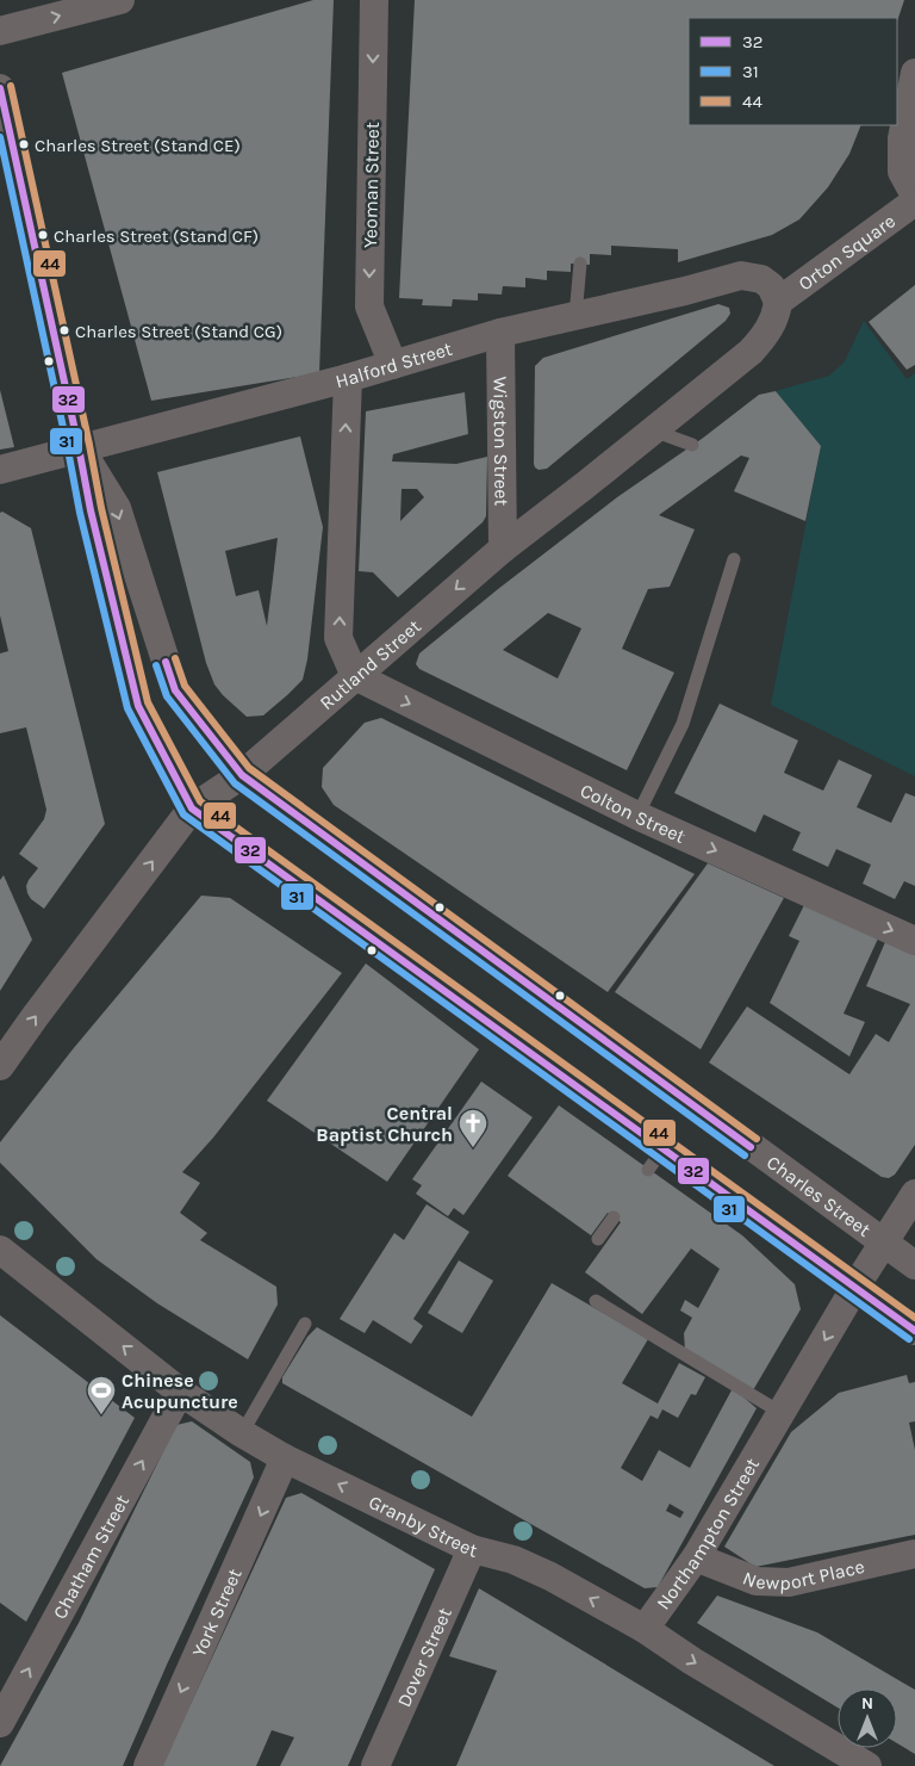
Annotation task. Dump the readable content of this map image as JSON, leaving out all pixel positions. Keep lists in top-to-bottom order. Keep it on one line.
{"streets":{"street":["Yeoman Street","Orton Square","Halford Street","Wigston Street","Rutland Street","Colton Street","Charles Street","Granby Street","Northampton Street","Chatham Street","Newport Place","York Street","Dover Street"]},"crossings":[["Yeoman Street","Halford Street"],["Orton Square","Halford Street"],["Orton Square","Rutland Street"],["Halford Street","Wigston Street"],["Halford Street","Rutland Street"],["Halford Street","Charles Street"],["Wigston Street","Rutland Street"],["Rutland Street","Colton Street"],["Rutland Street","Charles Street"],["Charles Street","Northampton Street"],["Granby Street","Northampton Street"],["Granby Street","Chatham Street"],["Granby Street","York Street"],["Granby Street","Dover Street"],["Northampton Street","Newport Place"]],"one_way":["Yeoman Street","Colton Street","Chatham Street","York Street"],"places":{"other":["Charles Street (Stand CE)","Charles Street (Stand CF)","Charles Street (Stand CG)"],"church":["Central Baptist Church"],"sports":["Chinese Acupuncture"]},"lines":["transit line 44","transit line 32","transit line 31"],"legend":["32","31","44"],"north":"top"}
